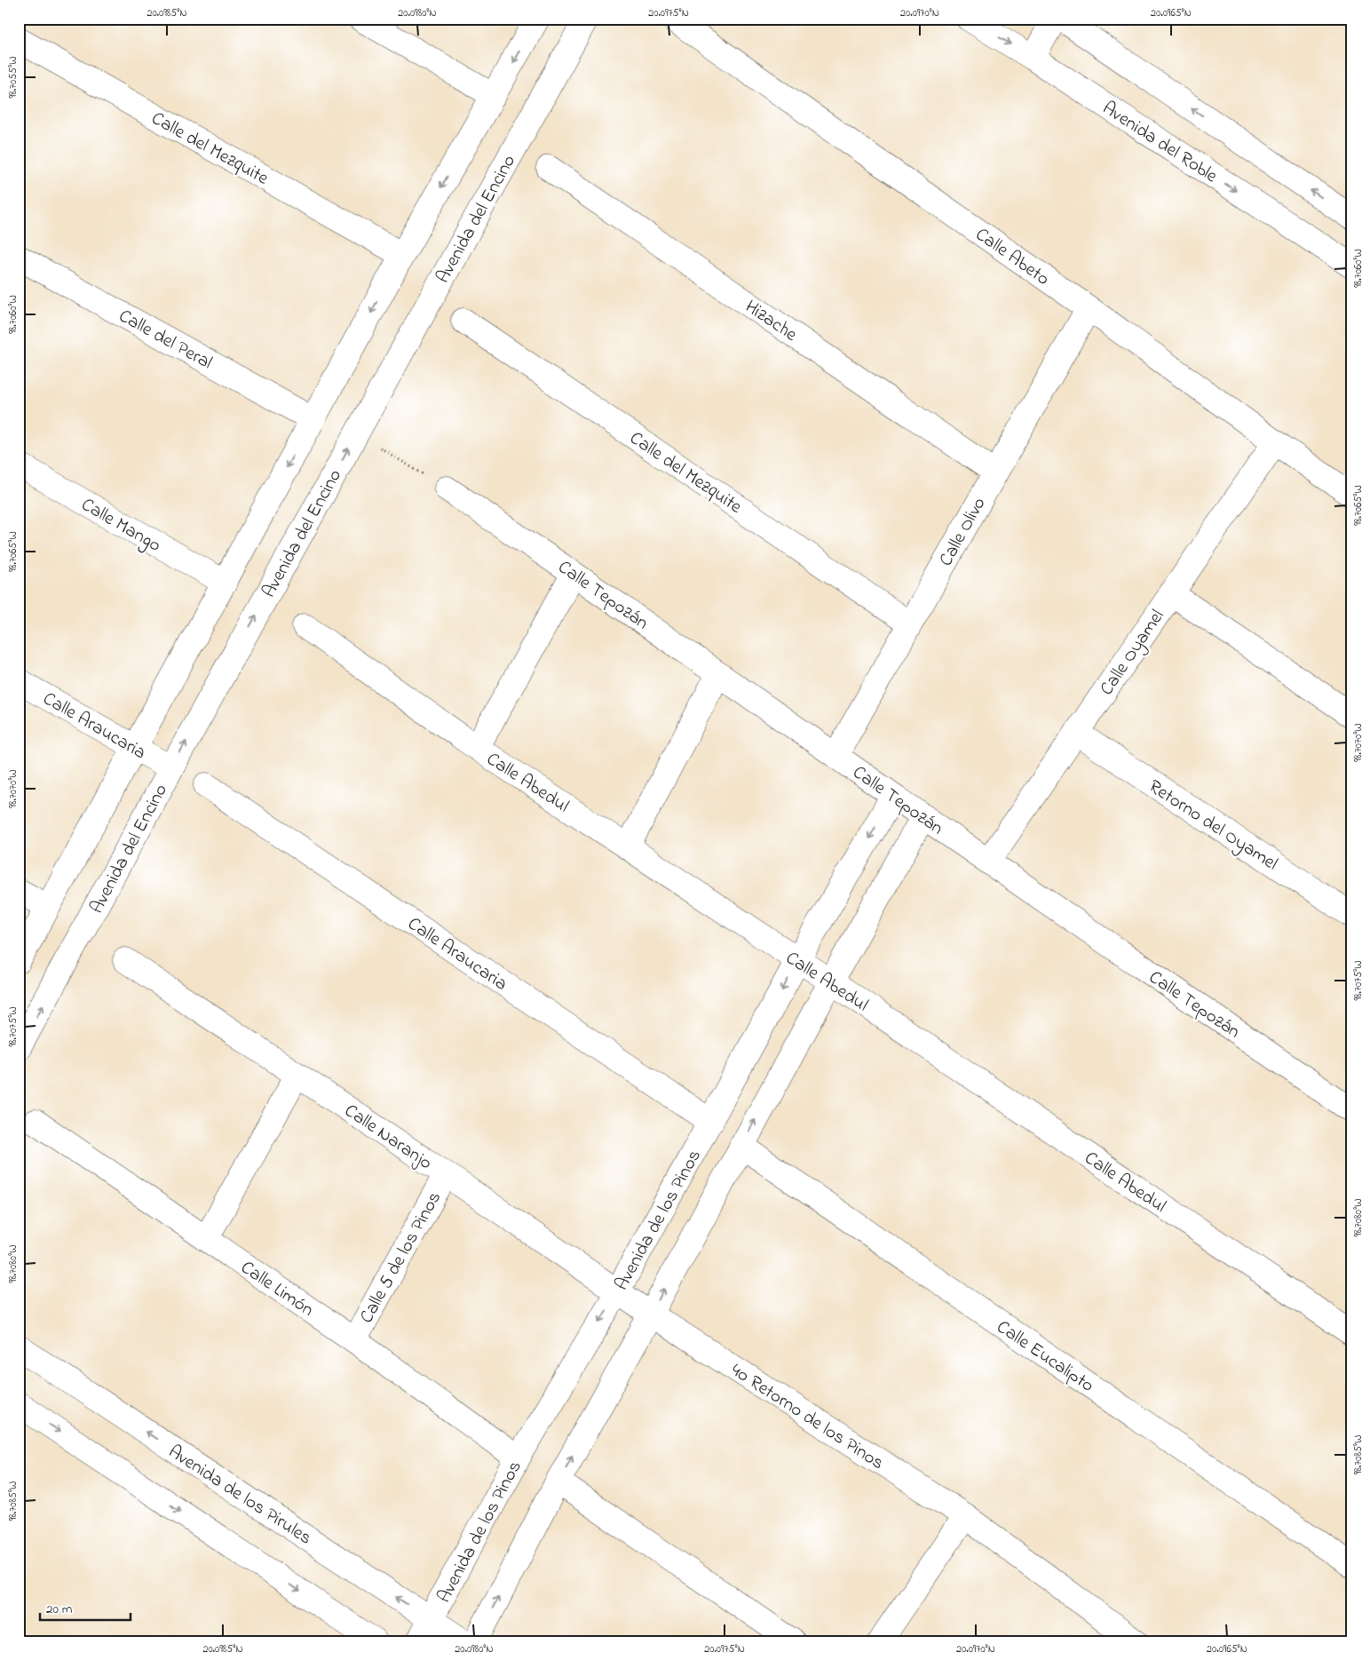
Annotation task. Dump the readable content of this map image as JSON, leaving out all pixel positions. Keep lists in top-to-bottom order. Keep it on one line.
{"streets":{"street":["Avenida del Roble","Calle del Mezquite","Avenida del Encino","Calle Abeto","Hizache","Calle del Peral","Calle Mango","Calle Olivo","Calle Tepozán","Calle Oyamel","Calle Araucaria","Calle Abedul","Retorno del Oyamel","Calle Naranjo","Avenida de los Pinos","Calle 5 de los Pinos","Calle Limón","Calle Eucalipto","4o Retorno de los Pinos","Avenida de los Pirules"]},"crossings":[["Calle del Mezquite","Calle Olivo"],["Avenida del Encino","Calle Araucaria"],["Calle Abeto","Calle Olivo"],["Calle Abeto","Calle Oyamel"],["Hizache","Calle Olivo"],["Calle Olivo","Calle Tepozán"],["Calle Tepozán","Calle Oyamel"],["Calle Tepozán","Avenida de los Pinos"],["Calle Oyamel","Retorno del Oyamel"],["Calle Araucaria","Avenida de los Pinos"],["Calle Abedul","Avenida de los Pinos"],["Calle Naranjo","Avenida de los Pinos"],["Calle Naranjo","Calle 5 de los Pinos"],["Calle Naranjo","4o Retorno de los Pinos"],["Avenida de los Pinos","Calle Limón"],["Avenida de los Pinos","Calle Eucalipto"],["Avenida de los Pinos","4o Retorno de los Pinos"],["Avenida de los Pinos","Avenida de los Pirules"],["Calle 5 de los Pinos","Calle Limón"]],"scale_bar":"20 m","coordinates":["20.0985°N","20.0980°N","20.0975°N","20.0970°N","20.0965°N","98.7055°W","98.7060°W","98.7065°W","98.7070°W","98.7075°W","98.7080°W","98.7085°W"]}
